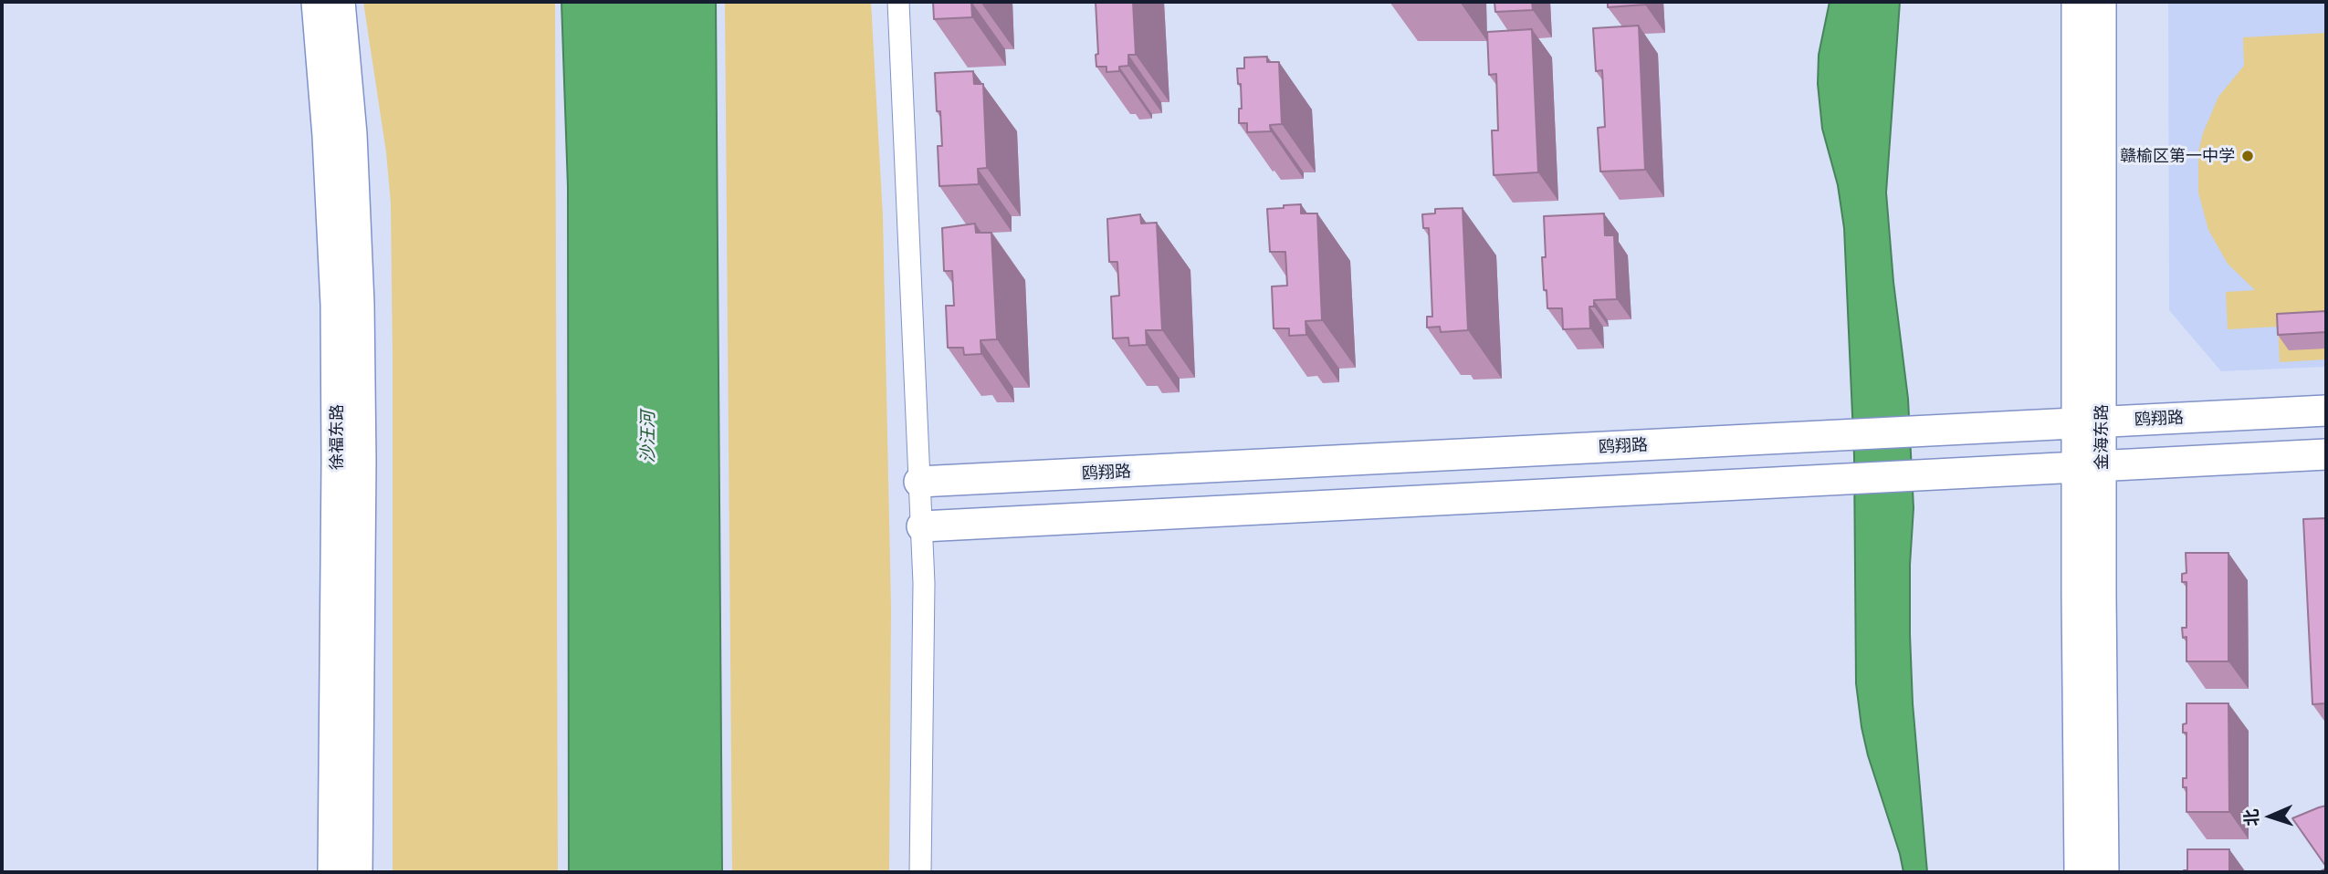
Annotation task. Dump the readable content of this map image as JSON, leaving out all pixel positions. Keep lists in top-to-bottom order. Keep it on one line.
{"streets":{"main road":["鸥翔路","徐福东路","金海东路"]},"crossings":[["鸥翔路","金海东路"]],"water":["沙汪河"],"places":["赣榆区第一中学"],"north":"left"}
